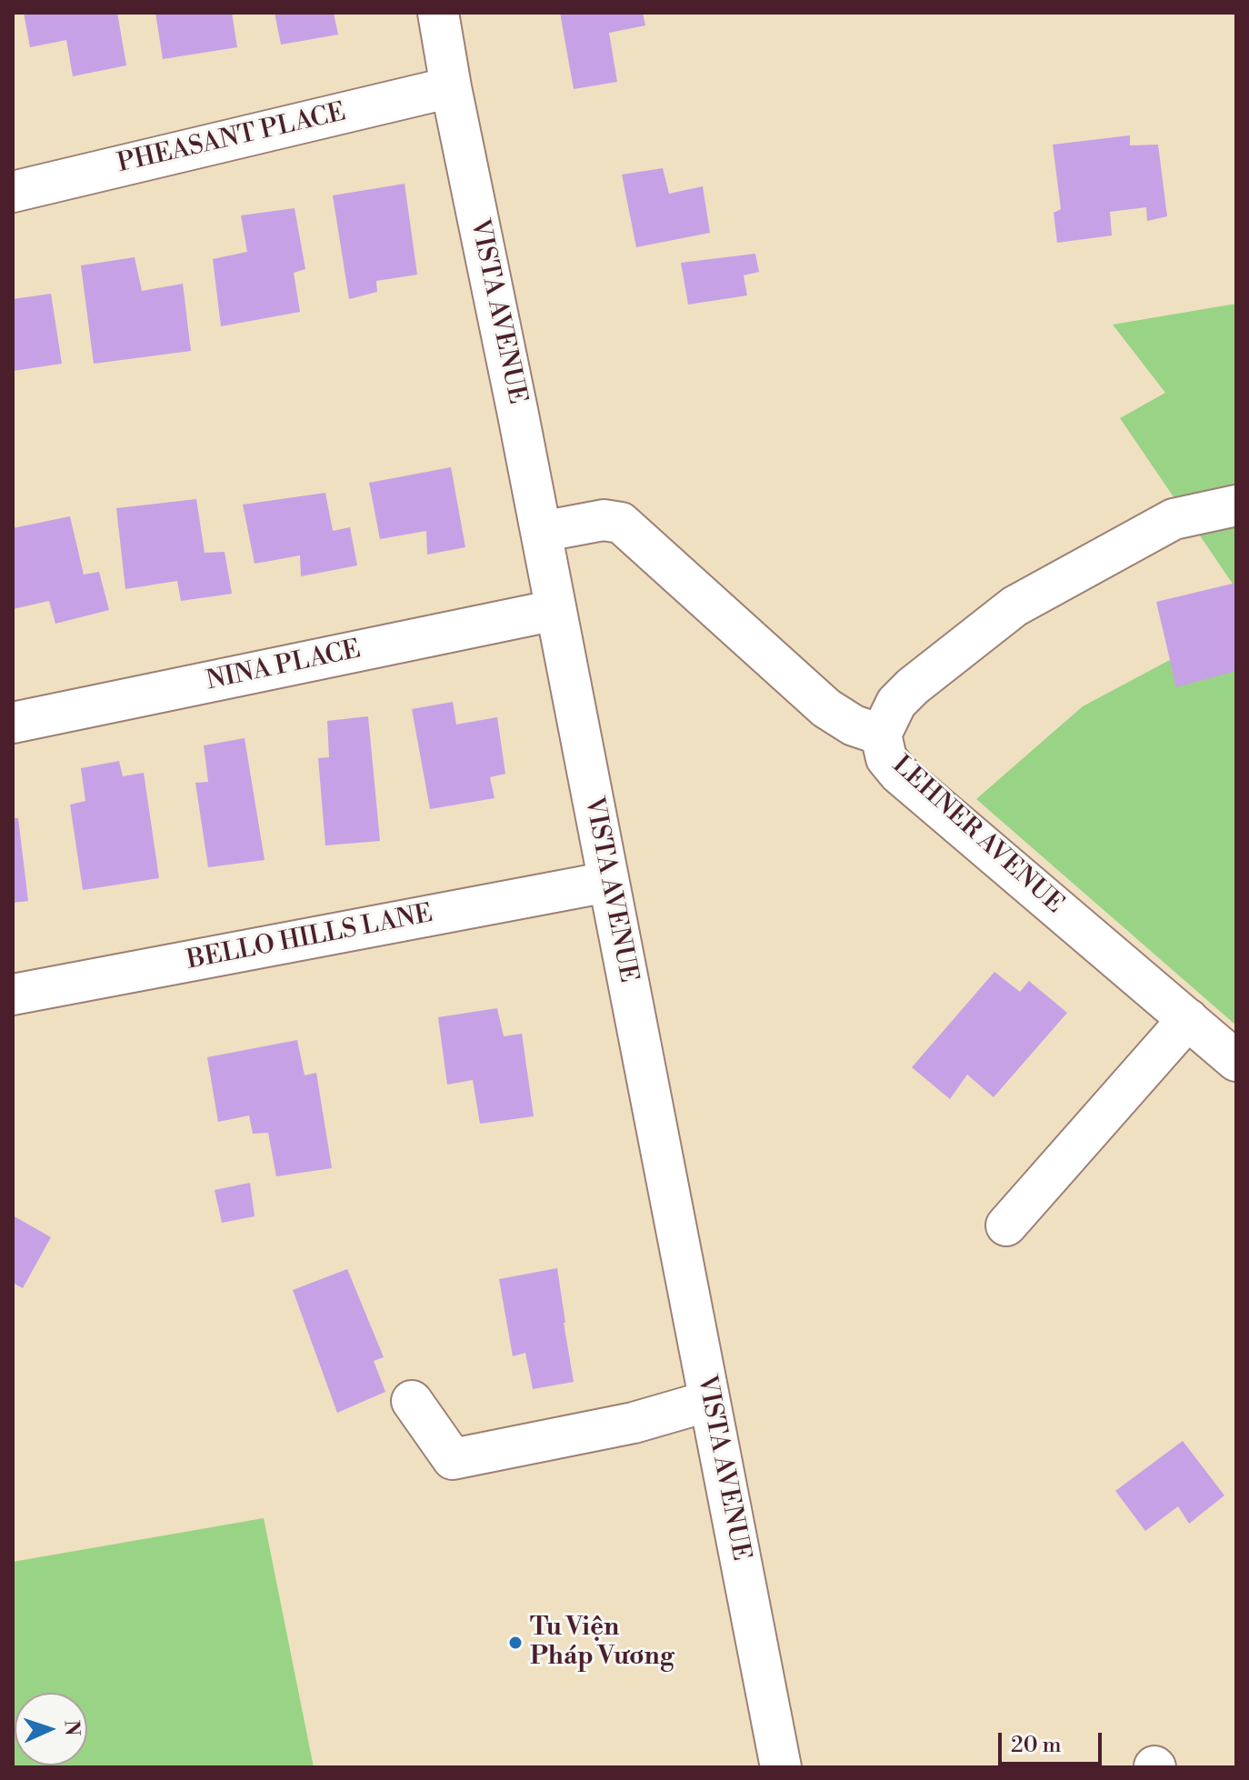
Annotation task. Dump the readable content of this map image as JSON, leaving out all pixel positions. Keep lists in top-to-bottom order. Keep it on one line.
{"streets":{"street":["PHEASANT PLACE","VISTA AVENUE","NINA PLACE","LEHNER AVENUE","BELLO HILLS LANE"]},"crossings":[["PHEASANT PLACE","VISTA AVENUE"],["VISTA AVENUE","NINA PLACE"],["VISTA AVENUE","LEHNER AVENUE"],["VISTA AVENUE","BELLO HILLS LANE"]],"places":["Tu Viện Pháp Vương"],"scale_bar":"20 m","north":"right"}
